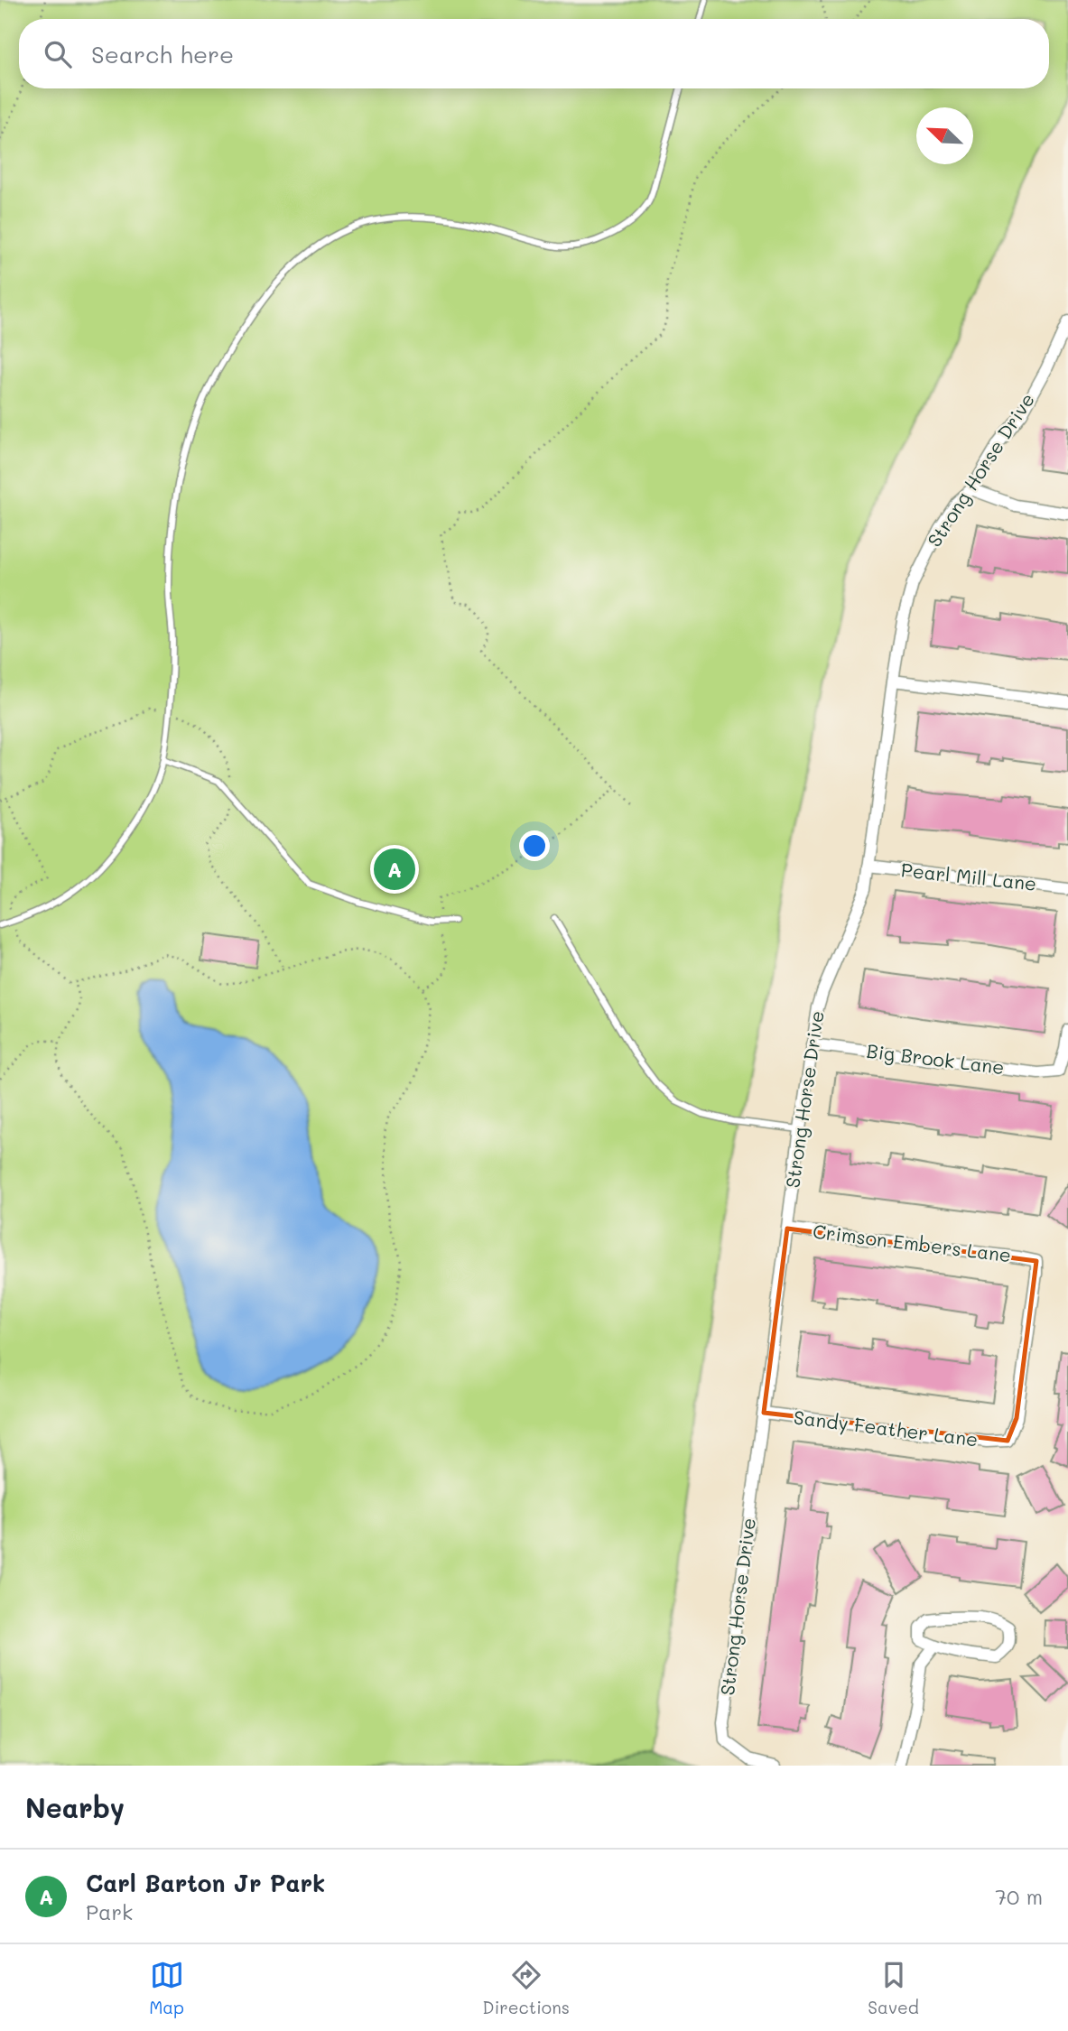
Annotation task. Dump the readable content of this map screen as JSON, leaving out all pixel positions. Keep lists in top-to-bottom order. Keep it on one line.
{"streets":{"street":["Strong Horse Drive","Pearl Mill Lane","Big Brook Lane","Crimson Embers Lane","Sandy Feather Lane"]},"crossings":[["Strong Horse Drive","Pearl Mill Lane"],["Strong Horse Drive","Big Brook Lane"],["Strong Horse Drive","Crimson Embers Lane"],["Strong Horse Drive","Sandy Feather Lane"],["Crimson Embers Lane","Sandy Feather Lane"]],"north":"top left","page":{"search":"Search here","pins":"A","heading":"Nearby","list":[{"mark":"A","name":"Carl Barton Jr Park","note":"Park","value":"70 m"}],"nav":["Map","Directions","Saved"]}}
